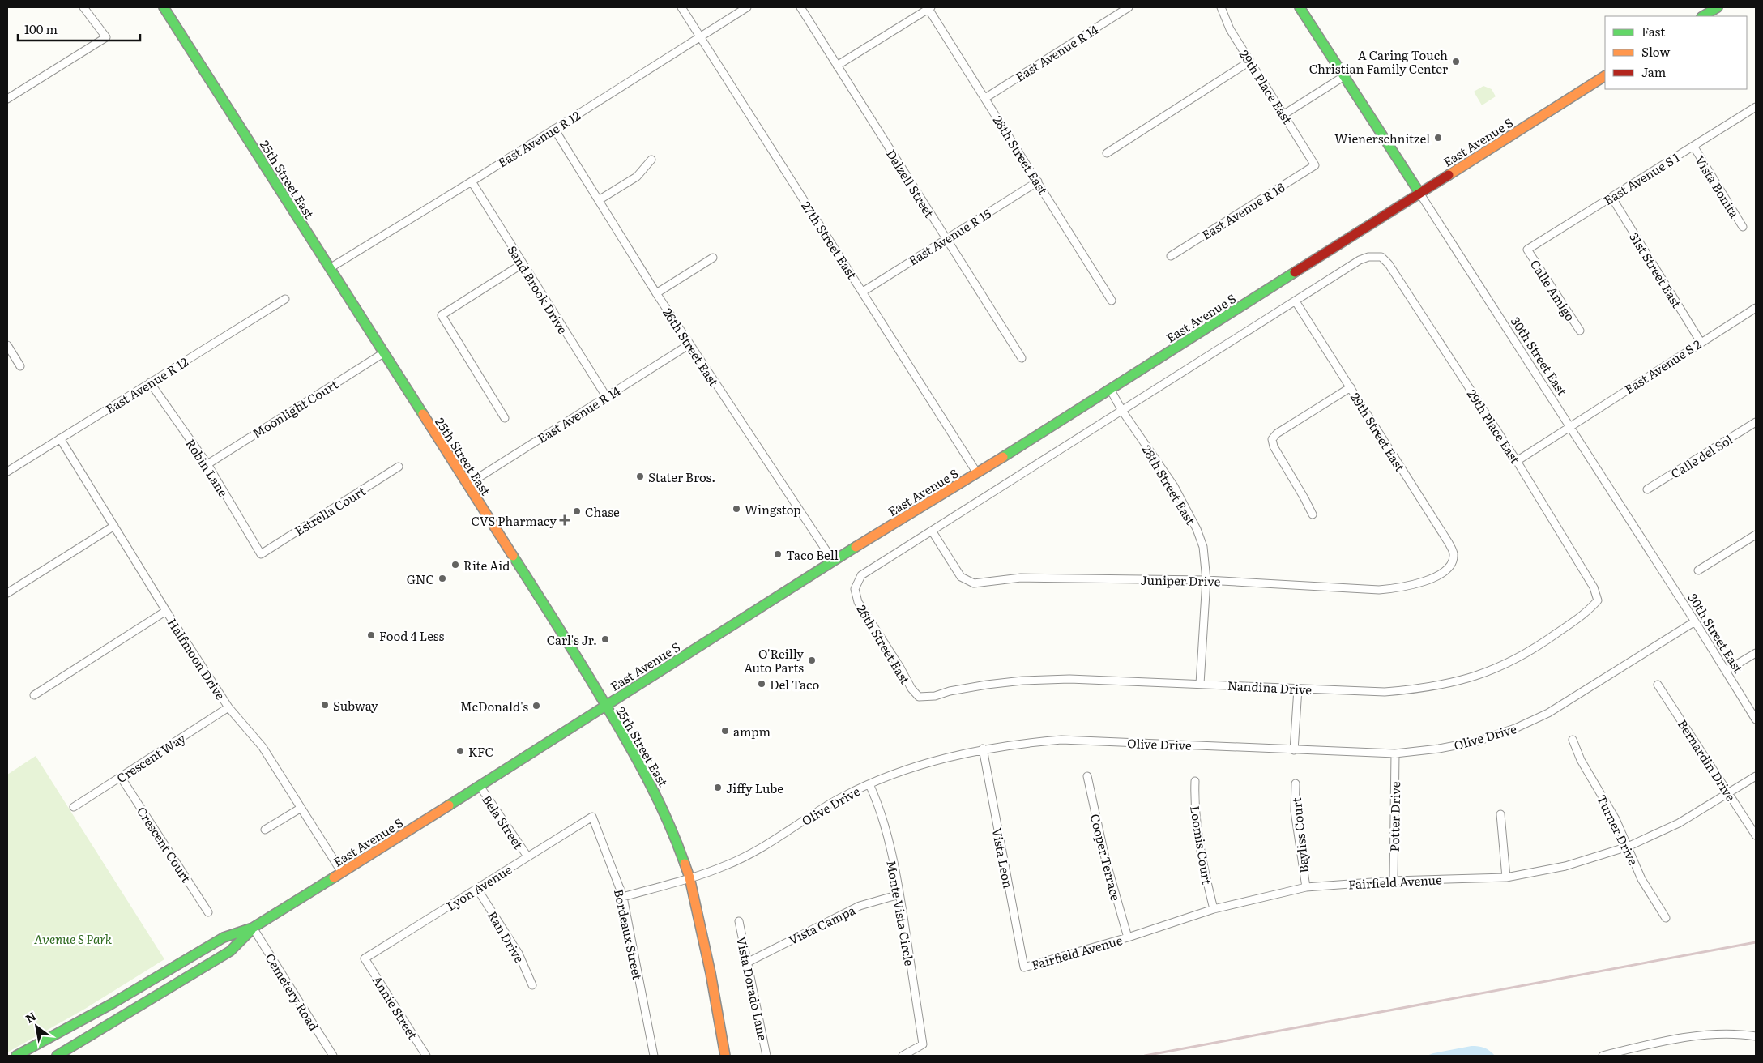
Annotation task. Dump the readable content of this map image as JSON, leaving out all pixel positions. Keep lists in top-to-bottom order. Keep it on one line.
{"streets":{"main road":["East Avenue S","25th Street East","30th Street East"],"street":["East Avenue R 14","29th Place East","East Avenue R 12","28th Street East","East Avenue S 1","Dalzell Street","Vista Bonita","East Avenue R 16","East Avenue R 15","27th Street East","31st Street East","Sand Brook Drive","Calle Amigo","26th Street East","East Avenue S 2","Moonlight Court","29th Street East","Calle del Sol","Robin Lane","Estrella Court","Juniper Drive","Halfmoon Drive","Nandina Drive","Olive Drive","Crescent Way","Bernardin Drive","Potter Drive","Bela Street","Turner Drive","Bayliss Court","Crescent Court","Loomis Court","Cooper Terrace","Vista Leon","Fairfield Avenue","Lyon Avenue","Monte Vista Circle","Vista Campa","Bordeaux Street","Ran Drive","Vista Dorado Lane","Cemetery Road","Annie Street"]},"crossings":[["East Avenue R 14","28th Street East"],["East Avenue R 14","25th Street East"],["East Avenue R 14","Sand Brook Drive"],["East Avenue R 14","26th Street East"],["29th Place East","East Avenue R 16"],["29th Place East","East Avenue S 2"],["29th Place East","29th Street East"],["29th Place East","Nandina Drive"],["East Avenue R 12","25th Street East"],["East Avenue R 12","27th Street East"],["East Avenue R 12","Sand Brook Drive"],["East Avenue R 12","26th Street East"],["East Avenue R 12","Robin Lane"],["East Avenue R 12","Halfmoon Drive"],["East Avenue S","28th Street East"],["East Avenue S","25th Street East"],["East Avenue S","27th Street East"],["East Avenue S","26th Street East"],["East Avenue S","30th Street East"],["East Avenue S","Halfmoon Drive"],["East Avenue S","Bela Street"],["East Avenue S","Cemetery Road"],["28th Street East","East Avenue R 15"],["28th Street East","Juniper Drive"],["28th Street East","Nandina Drive"],["East Avenue S 1","Vista Bonita"],["East Avenue S 1","31st Street East"],["East Avenue S 1","Calle Amigo"],["25th Street East","Moonlight Court"],["25th Street East","Olive Drive"],["Dalzell Street","East Avenue R 15"],["East Avenue R 15","27th Street East"],["31st Street East","East Avenue S 2"],["26th Street East","Juniper Drive"],["26th Street East","Nandina Drive"],["30th Street East","East Avenue S 2"],["30th Street East","Olive Drive"],["Moonlight Court","Robin Lane"],["29th Street East","Juniper Drive"],["Robin Lane","Estrella Court"],["Halfmoon Drive","Crescent Way"],["Olive Drive","Potter Drive"],["Olive Drive","Vista Leon"],["Olive Drive","Monte Vista Circle"],["Olive Drive","Bordeaux Street"],["Crescent Way","Crescent Court"],["Bernardin Drive","Fairfield Avenue"],["Potter Drive","Fairfield Avenue"],["Bela Street","Lyon Avenue"],["Turner Drive","Fairfield Avenue"],["Bayliss Court","Fairfield Avenue"],["Loomis Court","Fairfield Avenue"],["Cooper Terrace","Fairfield Avenue"],["Vista Leon","Fairfield Avenue"],["Lyon Avenue","Bordeaux Street"],["Lyon Avenue","Ran Drive"],["Lyon Avenue","Annie Street"],["Monte Vista Circle","Vista Campa"],["Vista Campa","Vista Dorado Lane"]],"parks":["Avenue S Park"],"places":{"other":["A Caring Touch Christian Family Center","Wienerschnitzel","Stater Bros.","Wingstop","Chase","Taco Bell","Rite Aid","GNC","Food 4 Less","Carl's Jr.","O'Reilly Auto Parts","Del Taco","Subway","McDonald's","ampm","KFC","Jiffy Lube"],"health":["CVS Pharmacy"]},"legend":["Fast","Slow","Jam"],"scale_bar":"100 m","north":"top left"}
